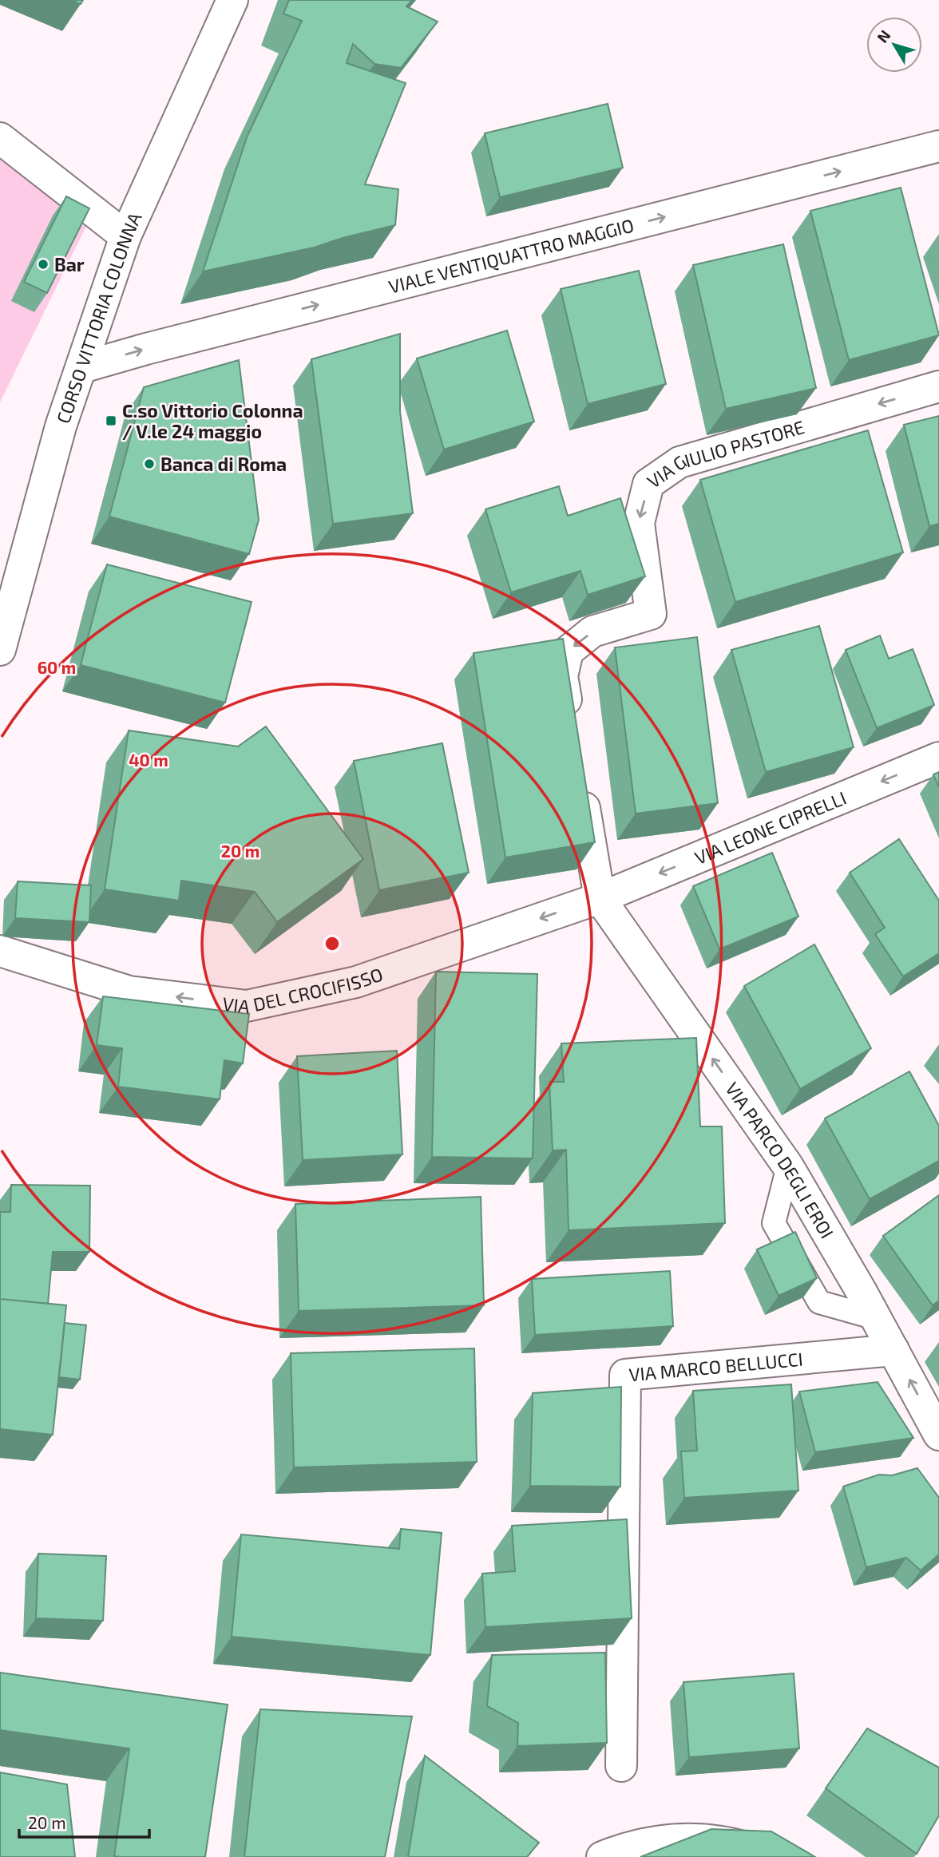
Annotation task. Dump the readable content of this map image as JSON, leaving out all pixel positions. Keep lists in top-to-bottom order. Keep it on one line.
{"streets":{"street":["VIALE VENTIQUATTRO MAGGIO","CORSO VITTORIA COLONNA","VIA GIULIO PASTORE","VIA LEONE CIPRELLI","VIA DEL CROCIFISSO","VIA PARCO DEGLI EROI","VIA MARCO BELLUCCI"]},"crossings":[["VIALE VENTIQUATTRO MAGGIO","CORSO VITTORIA COLONNA"],["VIA LEONE CIPRELLI","VIA DEL CROCIFISSO"],["VIA LEONE CIPRELLI","VIA PARCO DEGLI EROI"],["VIA DEL CROCIFISSO","VIA PARCO DEGLI EROI"],["VIA PARCO DEGLI EROI","VIA MARCO BELLUCCI"]],"one_way":["VIALE VENTIQUATTRO MAGGIO","VIA GIULIO PASTORE","VIA LEONE CIPRELLI","VIA DEL CROCIFISSO","VIA PARCO DEGLI EROI"],"places":{"other":["Bar","Banca di Roma"],"transit":["C.so Vittorio Colonna / V.le 24 maggio"]},"scale_bar":"20 m","north":"top left","rings":["60 m","40 m","20 m"]}
